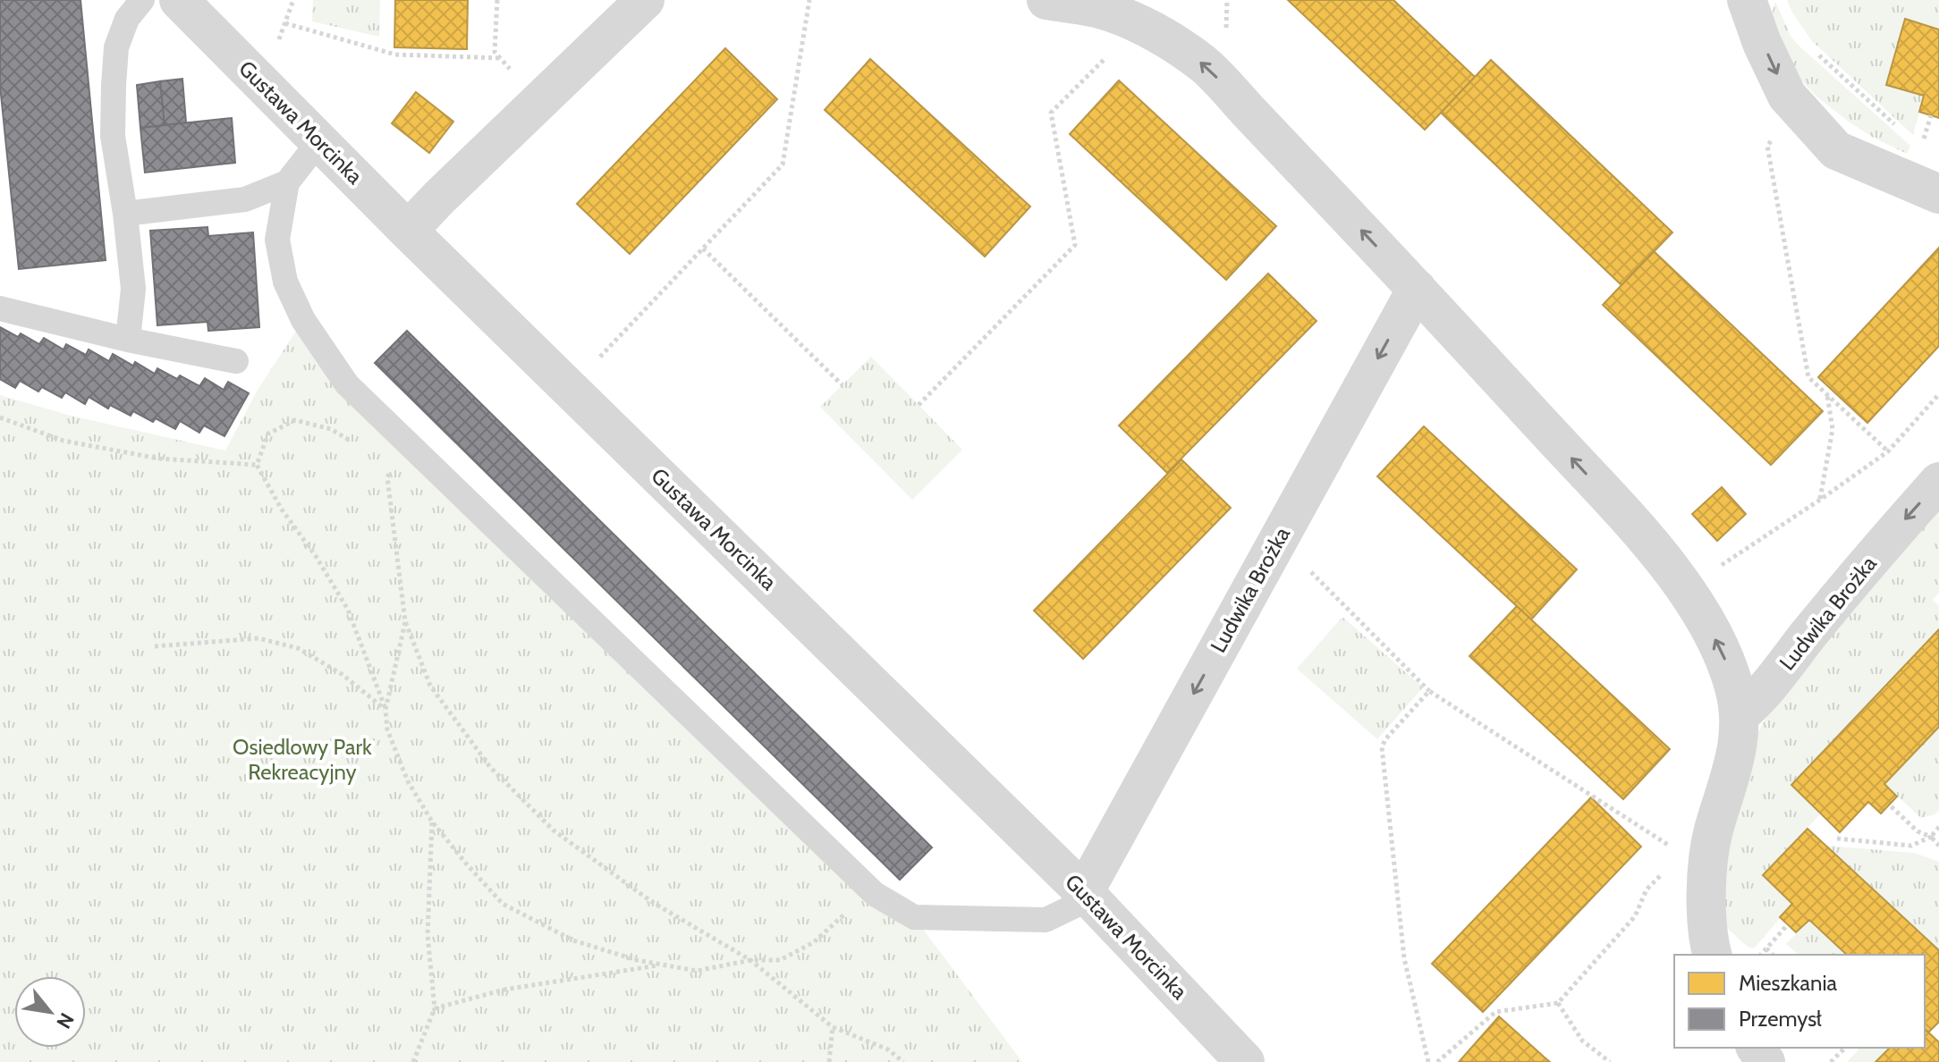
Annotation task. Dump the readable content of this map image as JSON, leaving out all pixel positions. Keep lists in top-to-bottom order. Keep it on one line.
{"streets":{"street":["Gustawa Morcinka","Ludwika Brożka"]},"crossings":[["Gustawa Morcinka","Ludwika Brożka"]],"one_way":["Ludwika Brożka"],"parks":["Osiedlowy Park Rekreacyjny"],"legend":["Mieszkania","Przemysł"],"north":"bottom right"}
